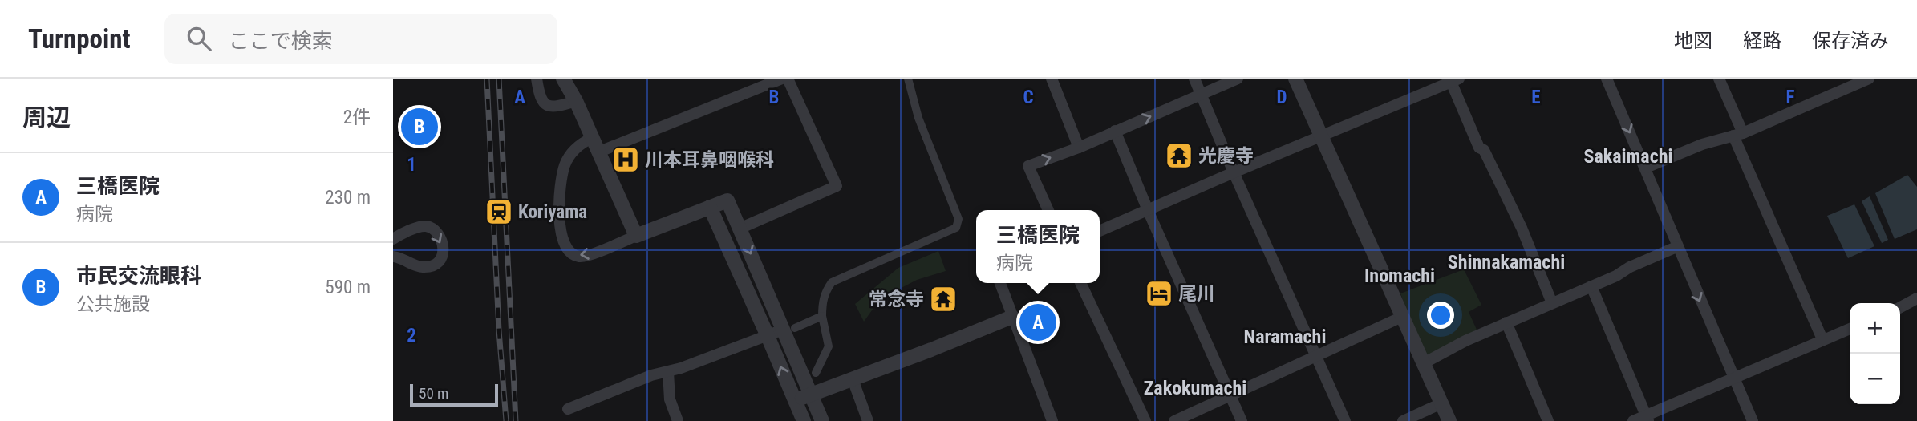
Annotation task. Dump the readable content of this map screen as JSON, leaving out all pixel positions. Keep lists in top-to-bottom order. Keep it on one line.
{"districts":["Sakaimachi","Shinnakamachi","Inomachi","Naramachi","Zakokumachi"],"places":{"temple":["光慶寺","常念寺"],"hospital":["川本耳鼻咽喉科"],"station":["Koriyama"],"hotel":["尾川"]},"scale_bar":"50 m","page":{"header":"Turnpoint","search":"ここで検索","nav":["地図","経路","保存済み"],"heading":["周辺","2件"],"pins":["B","A"],"list":[{"mark":"A","name":"三橋医院","note":"病院","value":"230 m"},{"mark":"B","name":"市民交流眼科","note":"公共施設","value":"590 m"}],"popup":["三橋医院","病院"],"map_buttons":["+","−"],"scale":"50 m"},"grid":{"columns":["A","B","C","D","E","F"],"rows":["1","2"]}}
